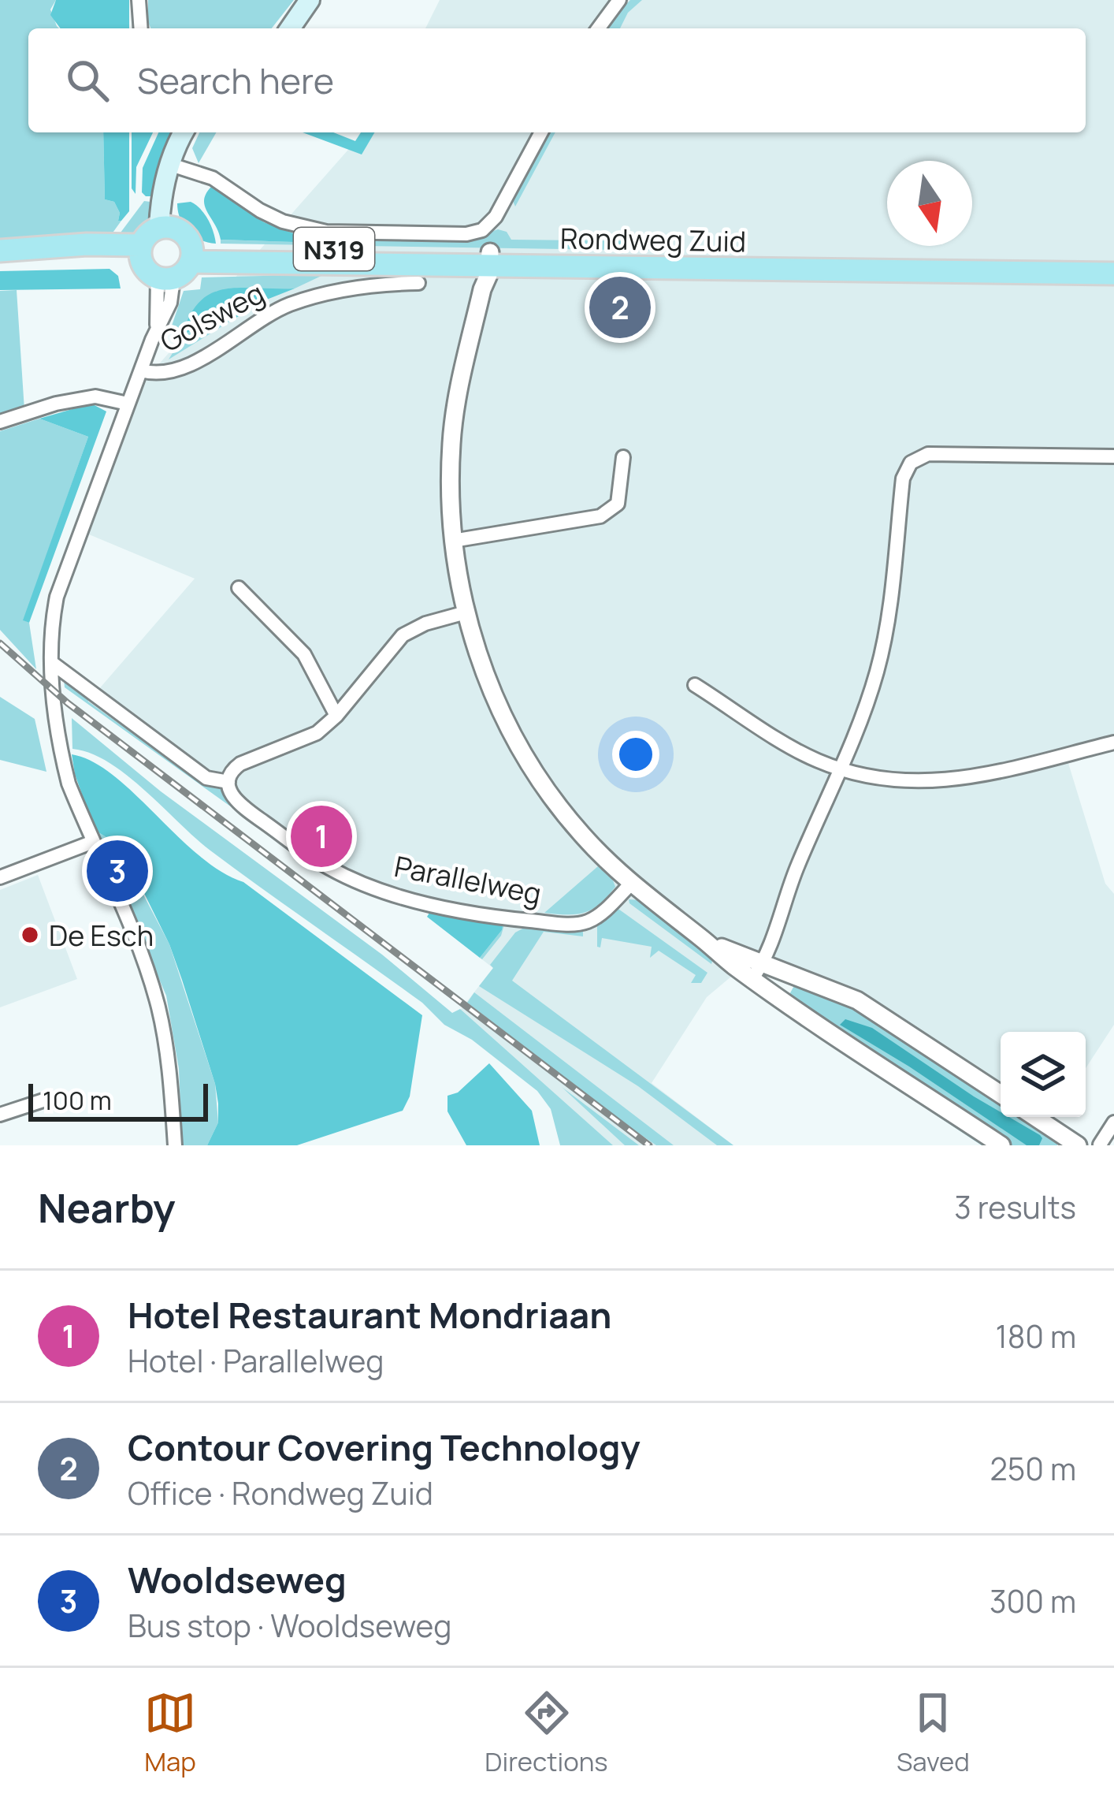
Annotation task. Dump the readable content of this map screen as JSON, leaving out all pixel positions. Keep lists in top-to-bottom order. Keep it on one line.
{"streets":{"main road":["Rondweg Zuid","N319"],"street":["Golsweg","Parallelweg"]},"places":["De Esch"],"scale_bar":"100 m","north":"bottom","page":{"search":"Search here","pins":["2","1","3"],"scale":"100 m","heading":["Nearby","3 results"],"list":[{"mark":"1","name":"Hotel Restaurant Mondriaan","note":"Hotel · Parallelweg","value":"180 m"},{"mark":"2","name":"Contour Covering Technology","note":"Office · Rondweg Zuid","value":"250 m"},{"mark":"3","name":"Wooldseweg","note":"Bus stop · Wooldseweg","value":"300 m"}],"nav":["Map","Directions","Saved"]}}
